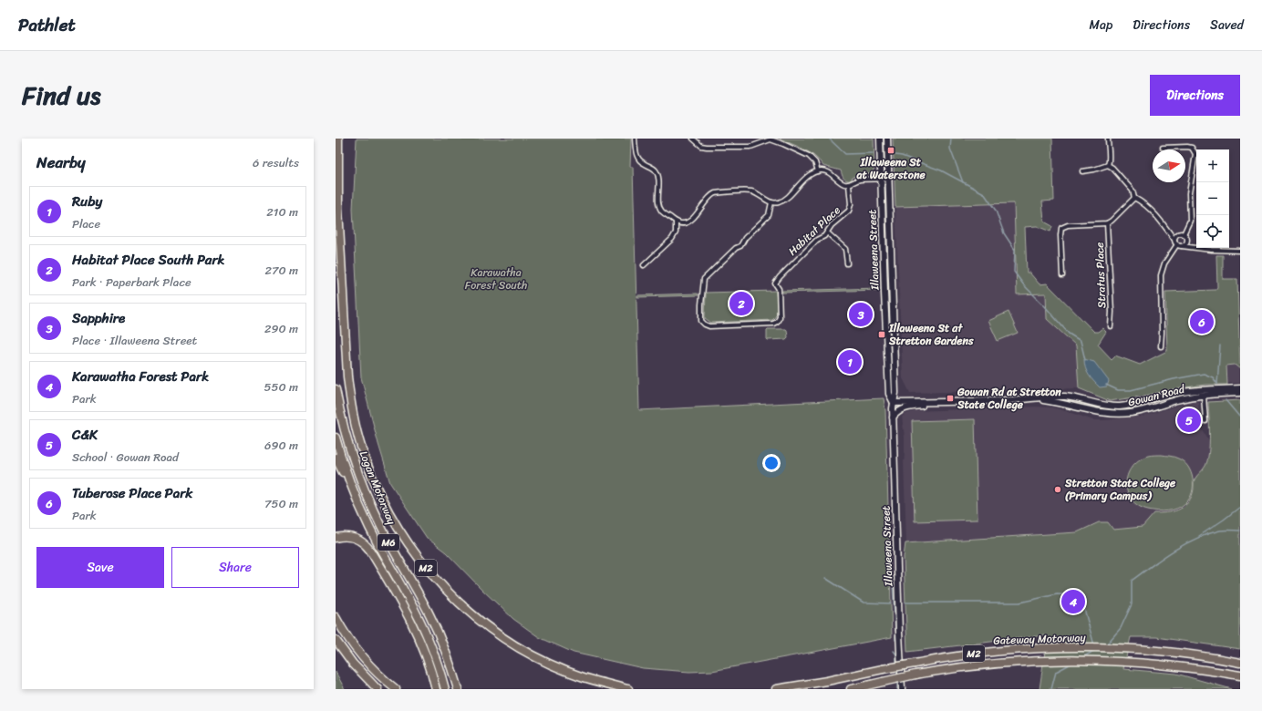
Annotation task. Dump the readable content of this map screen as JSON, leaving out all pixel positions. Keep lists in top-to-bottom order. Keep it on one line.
{"streets":{"highway":["Logan Motorway","M6","M2","Gateway Motorway"],"main road":["Illaweena Street","Gowan Road"],"street":["Habitat Place","Stratus Place"]},"crossings":[["Illaweena Street","Gowan Road"]],"parks":["Karawatha Forest South"],"places":{"transit":["Illaweena St at Waterstone","Illaweena St at Stretton Gardens","Gowan Rd at Stretton State College"],"other":["Stretton State College (Primary Campus)"]},"north":"right","page":{"header":"Pathlet","nav":["Map","Directions","Saved"],"title":"Find us","buttons":["Directions",["Save","Share"]],"heading":["Nearby","6 results"],"map_buttons":["+","−"],"list":[{"mark":"1","name":"Ruby","note":"Place","value":"210 m"},{"mark":"2","name":"Habitat Place South Park","note":"Park · Paperbark Place","value":"270 m"},{"mark":"3","name":"Sapphire","note":"Place · Illaweena Street","value":"290 m"},{"mark":"4","name":"Karawatha Forest Park","note":"Park","value":"550 m"},{"mark":"5","name":"C&K","note":"School · Gowan Road","value":"690 m"},{"mark":"6","name":"Tuberose Place Park","note":"Park","value":"750 m"}],"pins":["2","3","6","1","5","4"]}}
